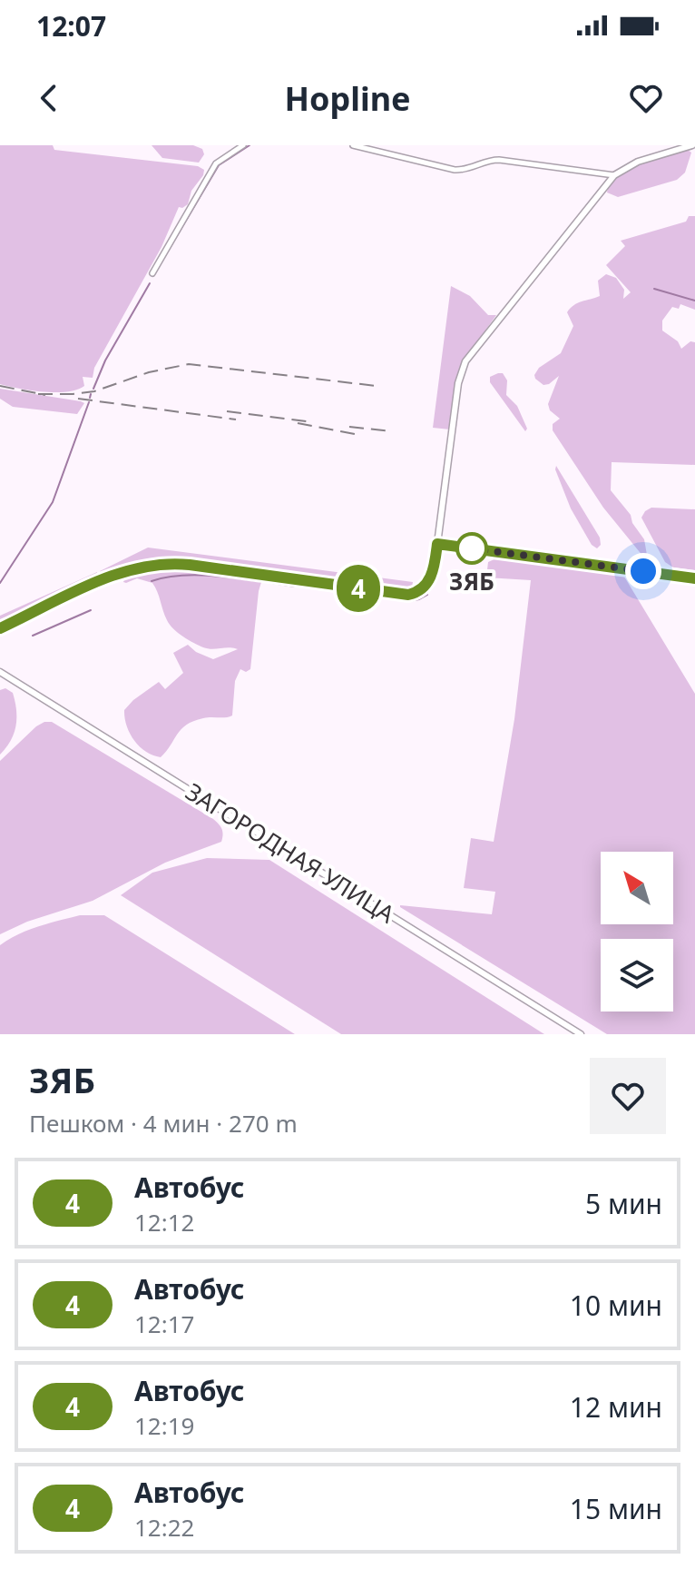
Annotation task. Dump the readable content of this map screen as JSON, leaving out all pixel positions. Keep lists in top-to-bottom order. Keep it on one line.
{"streets":{"street":["ЗАГОРОДНАЯ УЛИЦА"]},"places":["ЗЯБ"],"lines":["bus line 4"],"north":"top left","page":{"status":"12:07","header":"Hopline","on_map":"4","heading":["ЗЯБ","Пешком · 4 мин · 270 m"],"list":[{"mark":"4","name":"Автобус","note":"12:12","value":"5 мин"},{"mark":"4","name":"Автобус","note":"12:17","value":"10 мин"},{"mark":"4","name":"Автобус","note":"12:19","value":"12 мин"},{"mark":"4","name":"Автобус","note":"12:22","value":"15 мин"}]}}
